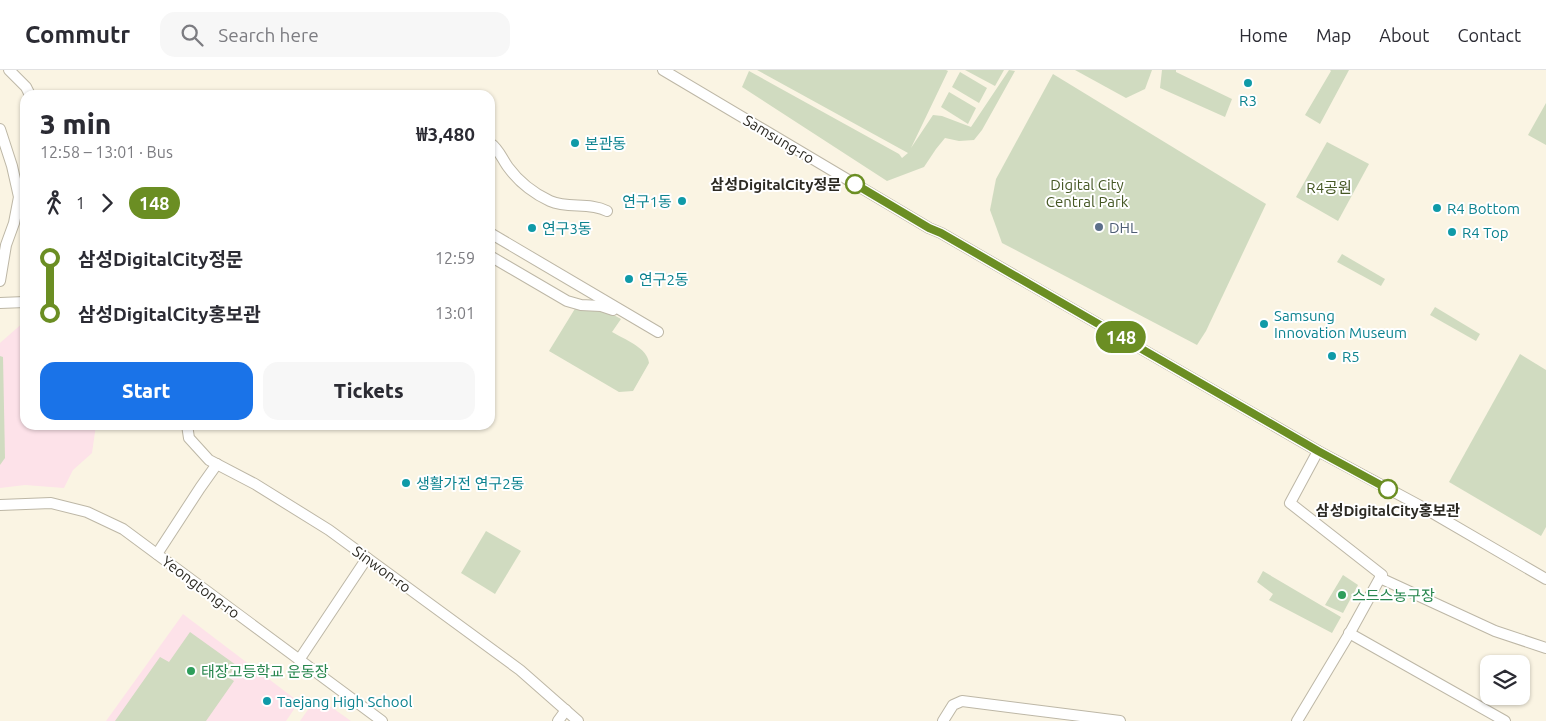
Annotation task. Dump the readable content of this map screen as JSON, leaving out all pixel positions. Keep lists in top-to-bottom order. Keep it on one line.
{"streets":{"street":["Samsung-ro","Sinwon-ro","Yeongtong-ro"]},"parks":["Digital City Central Park","R4공원"],"places":["R3","본관동","삼성DigitalCity정문","연구1동","R4 Bottom","DHL","연구3동","R4 Top","연구2동","Samsung Innovation Museum","R5","생활가전 연구2동","삼성DigitalCity홍보관","스드스농구장","태장고등학교 운동장","Taejang High School"],"lines":["bus line 148"],"page":{"header":"Commutr","search":"Search here","nav":["Home","Map","About","Contact"],"on_map":"148","heading":["3 min","12:58 – 13:01 · Bus","₩3,480"],"legs":["1","148"],"list":[{"name":"삼성DigitalCity정문","value":"12:59"},{"name":"삼성DigitalCity홍보관","value":"13:01"}],"buttons":["Start","Tickets"]}}
